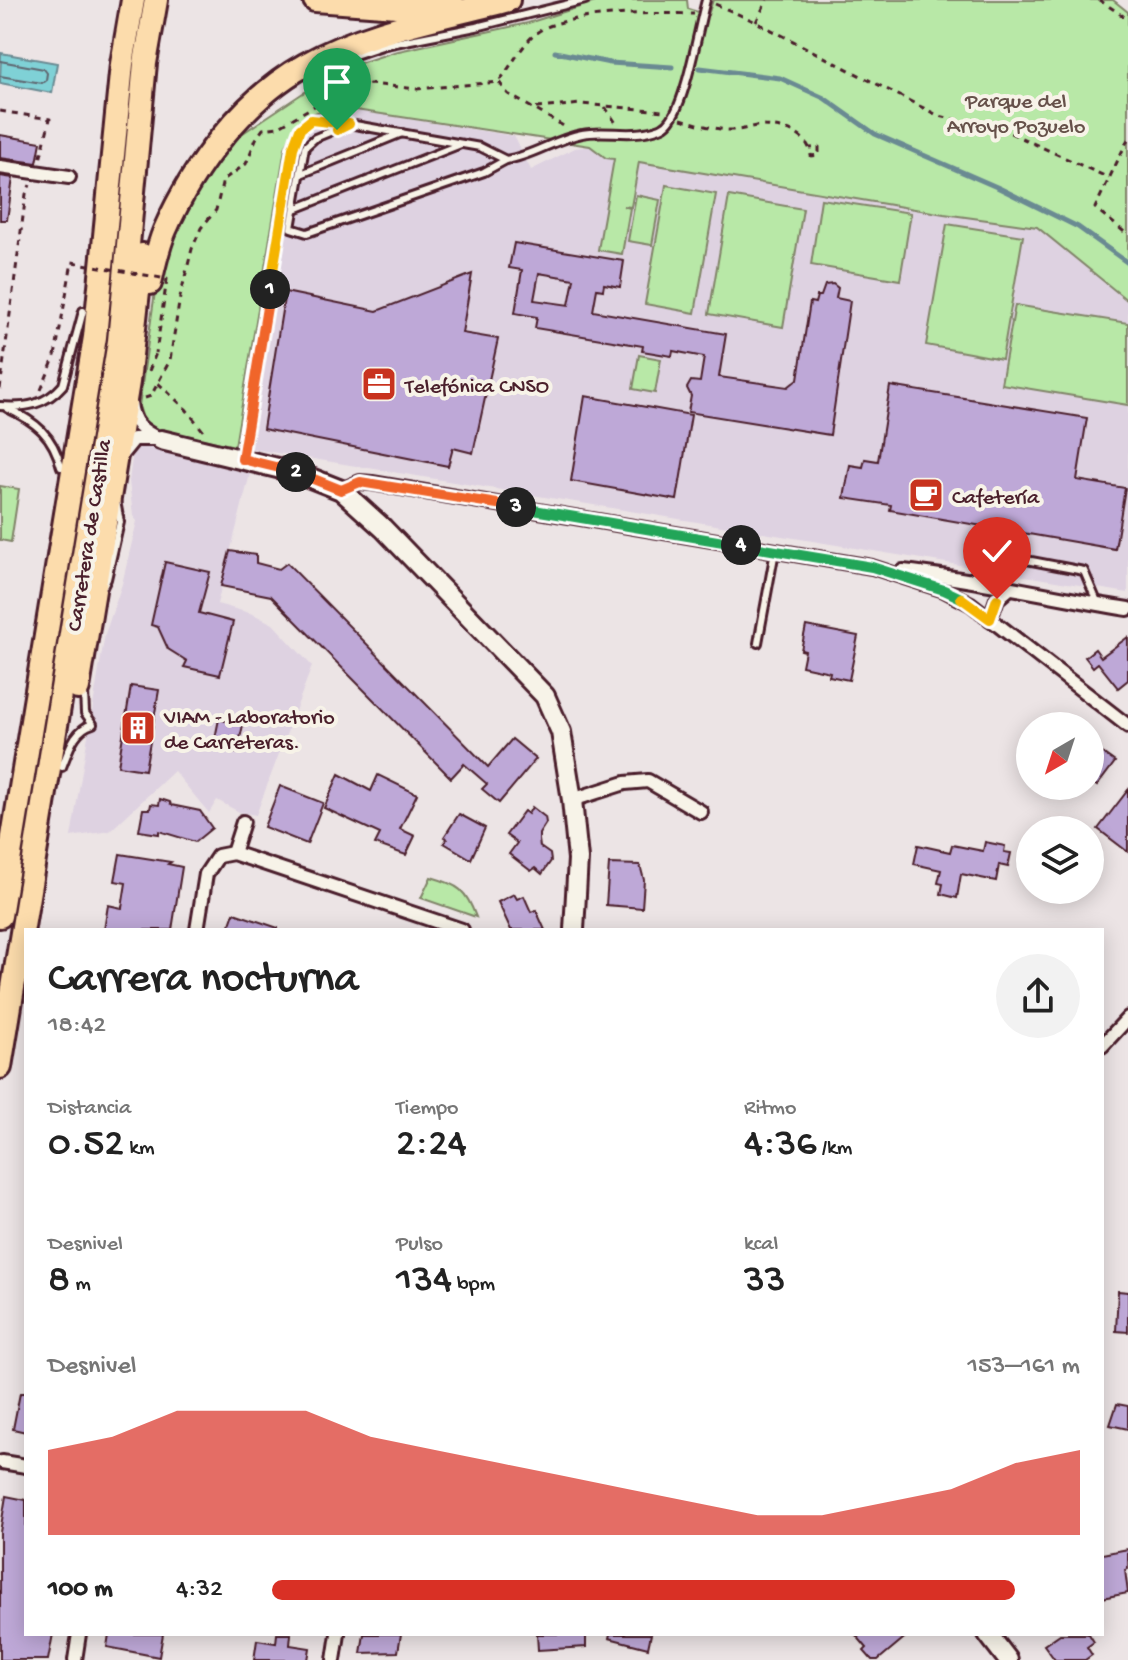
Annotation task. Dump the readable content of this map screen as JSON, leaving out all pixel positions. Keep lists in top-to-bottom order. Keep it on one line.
{"streets":{"highway":["Carretera de Castilla"]},"parks":["Parque del Arroyo Pozuelo"],"places":{"office":["Telefónica CNSO"],"cafe":["Cafetería"],"building":["VIAM - Laboratorio de Carreteras."]},"north":"bottom left","page":{"pins":["1","2","3","4"],"heading":["Carrera nocturna","18:42"],"stats":[["Distancia","0.52 km"],["Tiempo","2:24"],["Ritmo","4:36 /km"],["Desnivel","8 m"],["Pulso","134 bpm"],["kcal","33"]],"chart":["Desnivel","153–161 m"],"list":[{"name":"100 m","note":"4:32"}]}}
